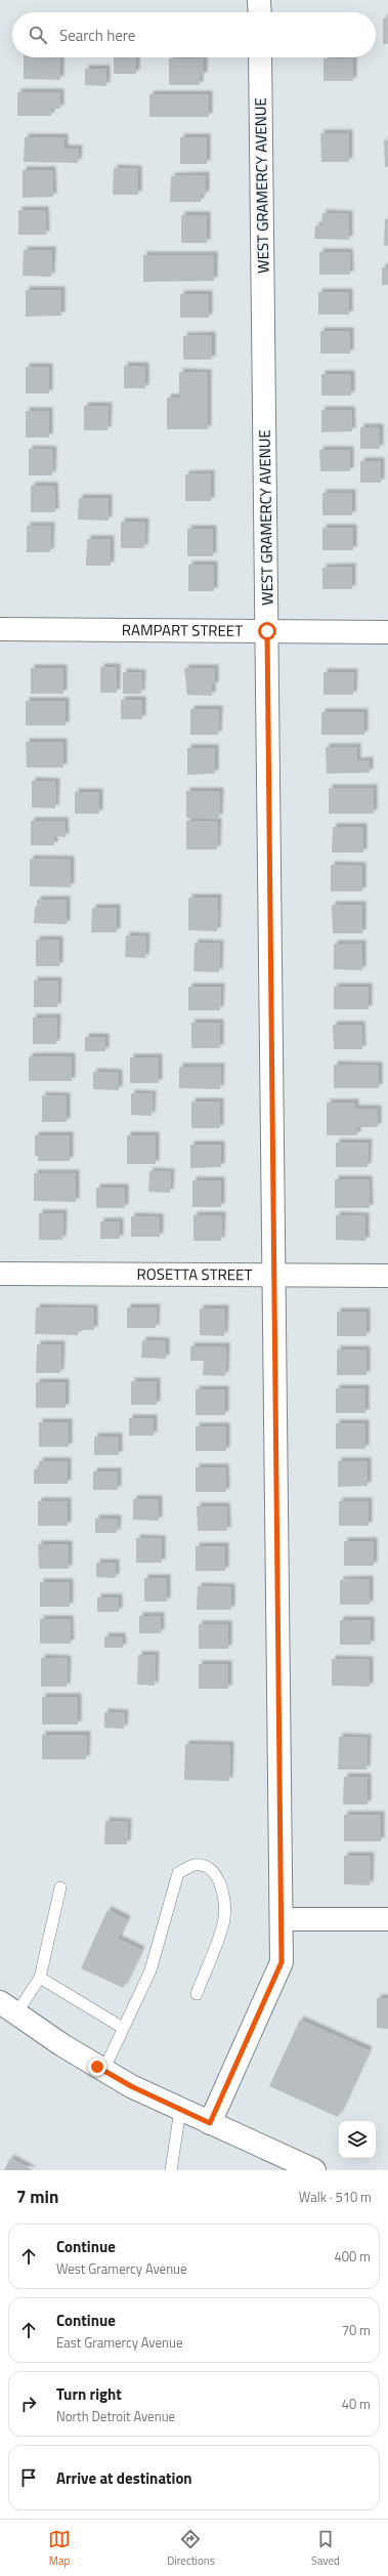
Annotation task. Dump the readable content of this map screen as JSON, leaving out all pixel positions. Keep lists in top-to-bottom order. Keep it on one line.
{"streets":{"street":["WEST GRAMERCY AVENUE","RAMPART STREET","ROSETTA STREET"]},"crossings":[["WEST GRAMERCY AVENUE","RAMPART STREET"],["WEST GRAMERCY AVENUE","ROSETTA STREET"]],"page":{"search":"Search here","heading":["7 min","Walk · 510 m"],"list":[["Continue","West Gramercy Avenue","400 m"],["Continue","East Gramercy Avenue","70 m"],["Turn right","North Detroit Avenue","40 m"],"Arrive at destination"],"nav":["Map","Directions","Saved"]}}
